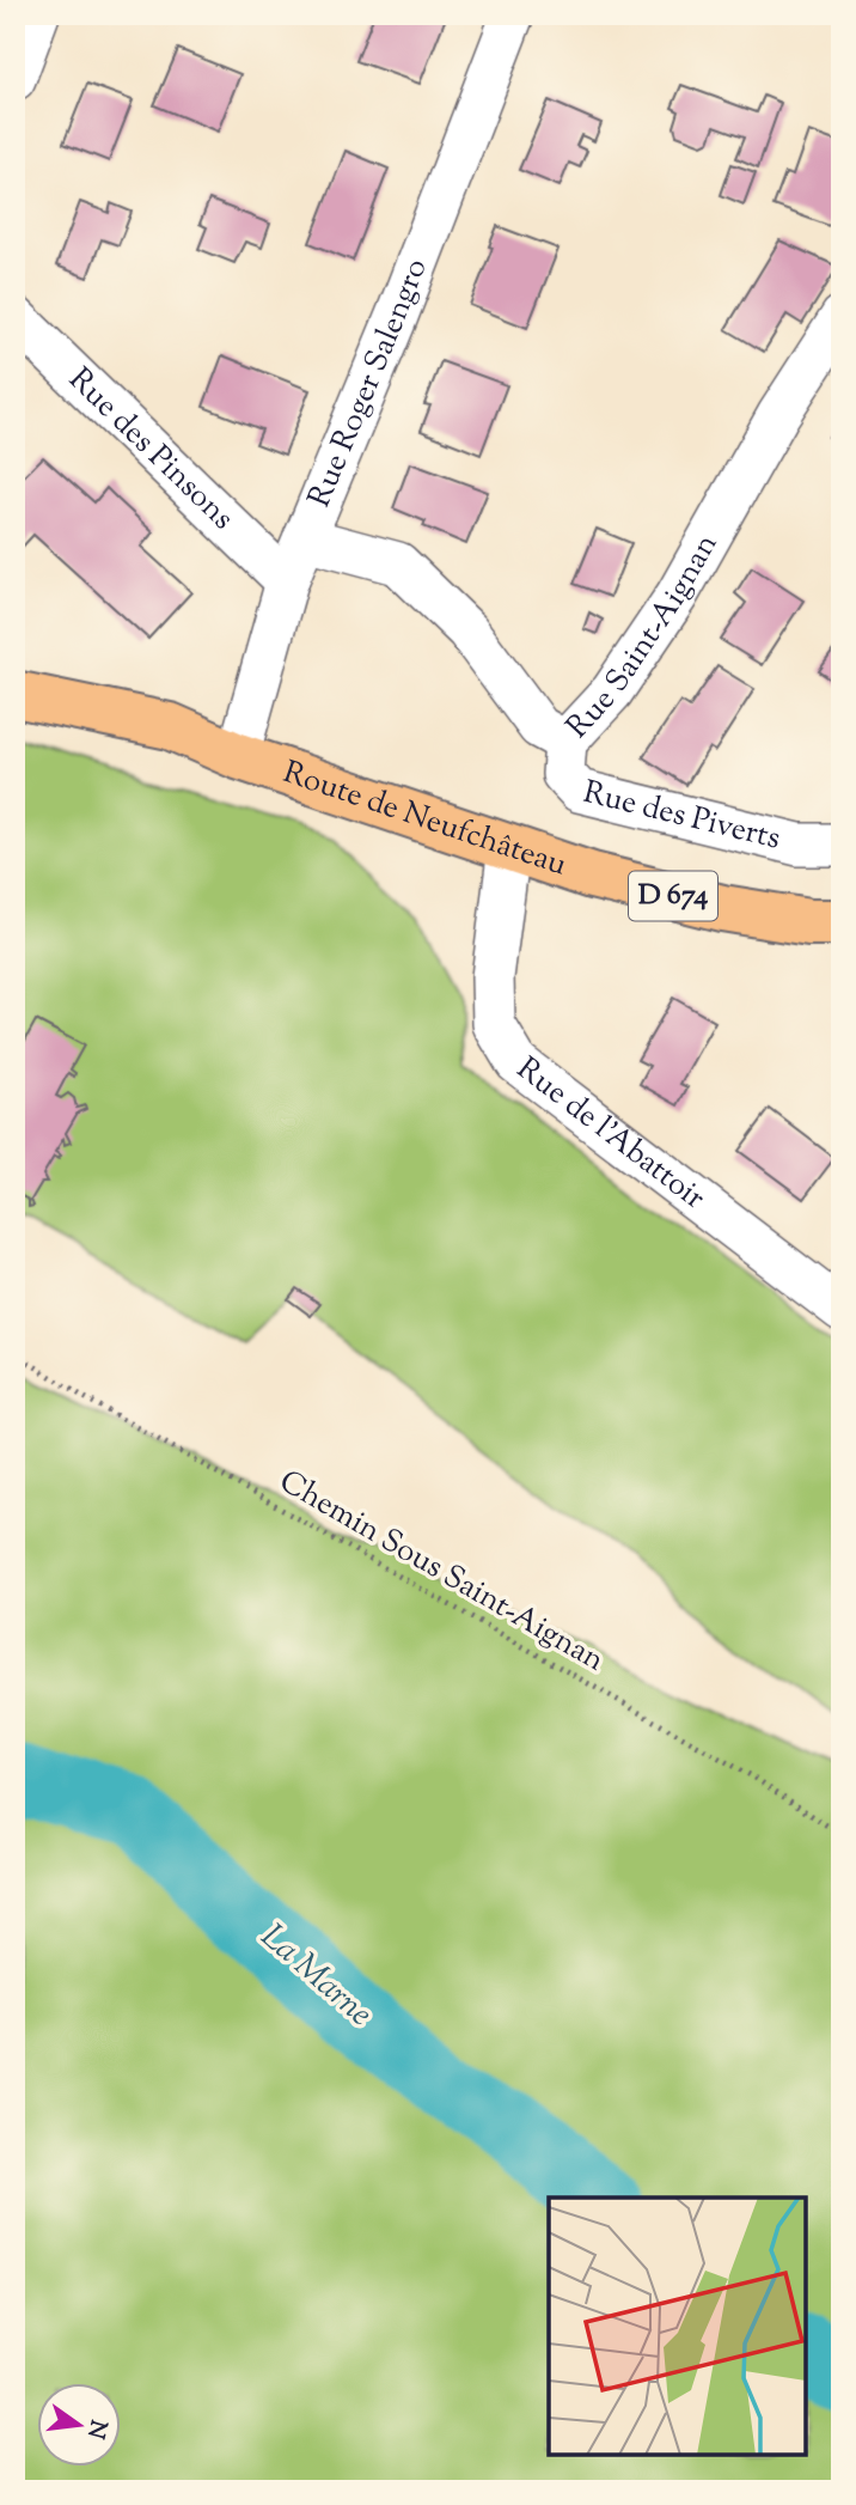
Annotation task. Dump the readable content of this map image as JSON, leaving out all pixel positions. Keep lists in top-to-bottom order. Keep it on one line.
{"streets":{"main road":["Route de Neufchâteau","D 674"],"street":["Rue Roger Salengro","Rue des Pinsons","Rue Saint-Aignan","Rue des Piverts","Rue de l'Abattoir"],"path":["Chemin Sous Saint-Aignan"]},"crossings":[["Rue Roger Salengro","Rue des Pinsons"],["Rue Roger Salengro","Rue Saint-Aignan"],["Rue Roger Salengro","Route de Neufchâteau"],["Rue Saint-Aignan","Rue des Piverts"],["Route de Neufchâteau","Rue de l'Abattoir"]],"water":["La Marne"],"north":"right"}
